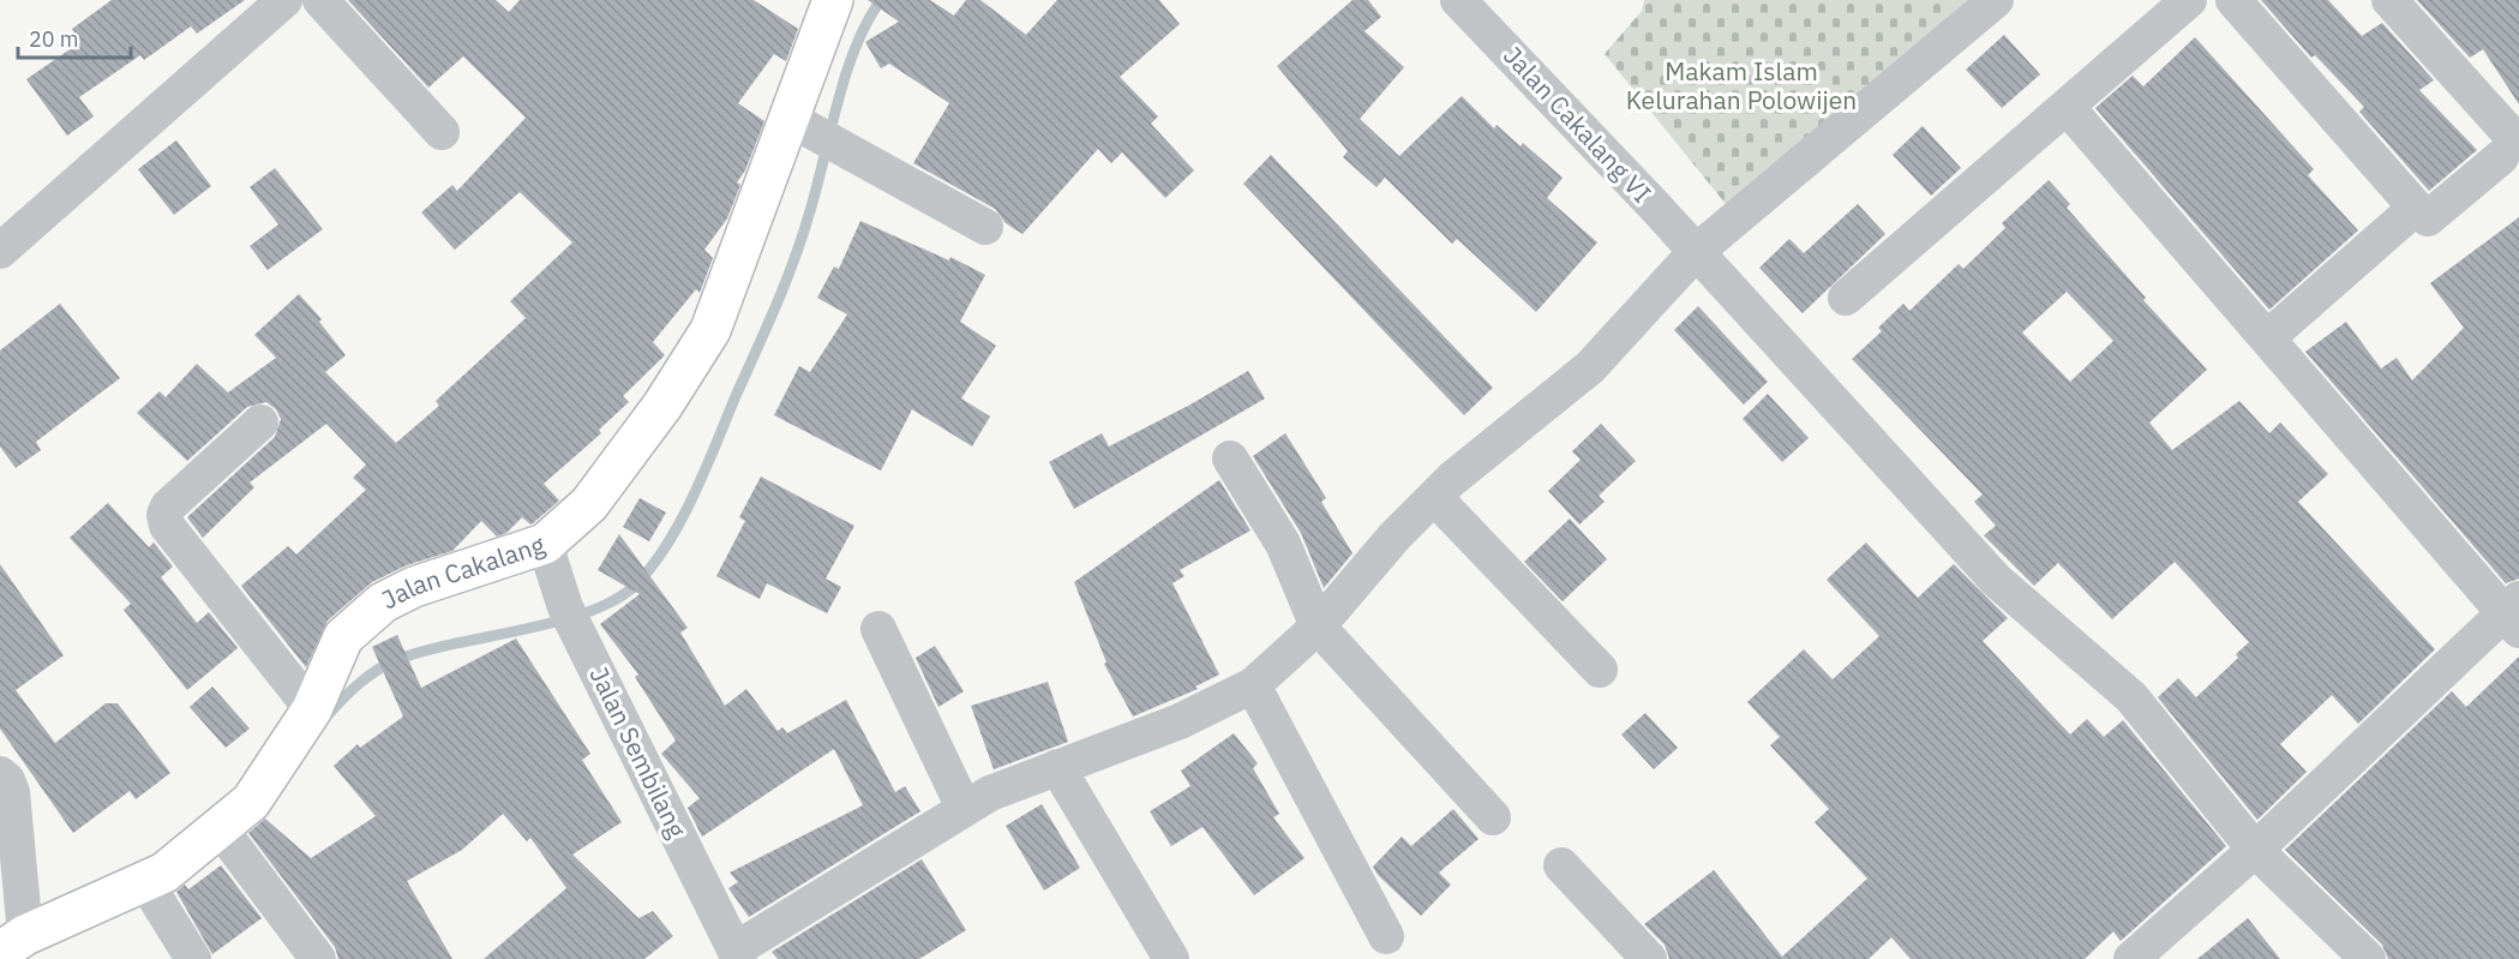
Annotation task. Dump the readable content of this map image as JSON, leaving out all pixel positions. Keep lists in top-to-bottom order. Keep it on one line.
{"streets":{"street":["Jalan Cakalang VI","Jalan Cakalang","Jalan Sembilang"]},"crossings":[["Jalan Cakalang","Jalan Sembilang"]],"parks":["Makam Islam Kelurahan Polowijen"],"scale_bar":"20 m"}
